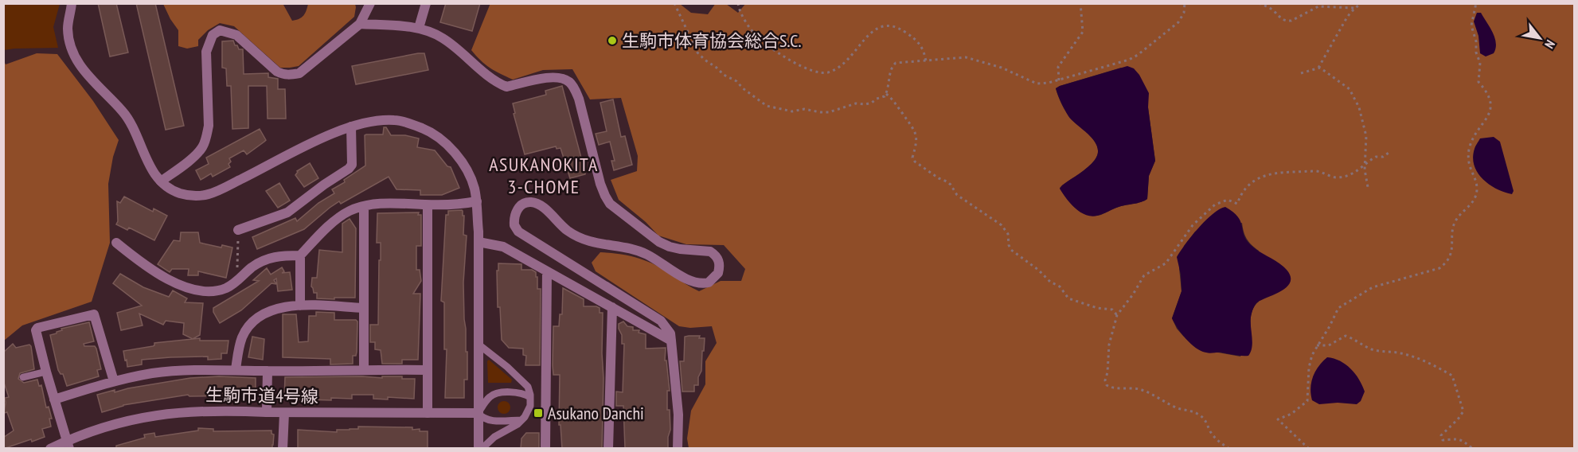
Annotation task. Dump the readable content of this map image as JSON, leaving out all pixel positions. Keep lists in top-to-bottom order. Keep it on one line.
{"streets":{"street":["生駒市道4号線"]},"districts":["ASUKANOKITA 3-CHOME"],"places":{"other":["生駒市体育協会総合S.C."],"transit":["Asukano Danchi"]},"north":"bottom right"}
